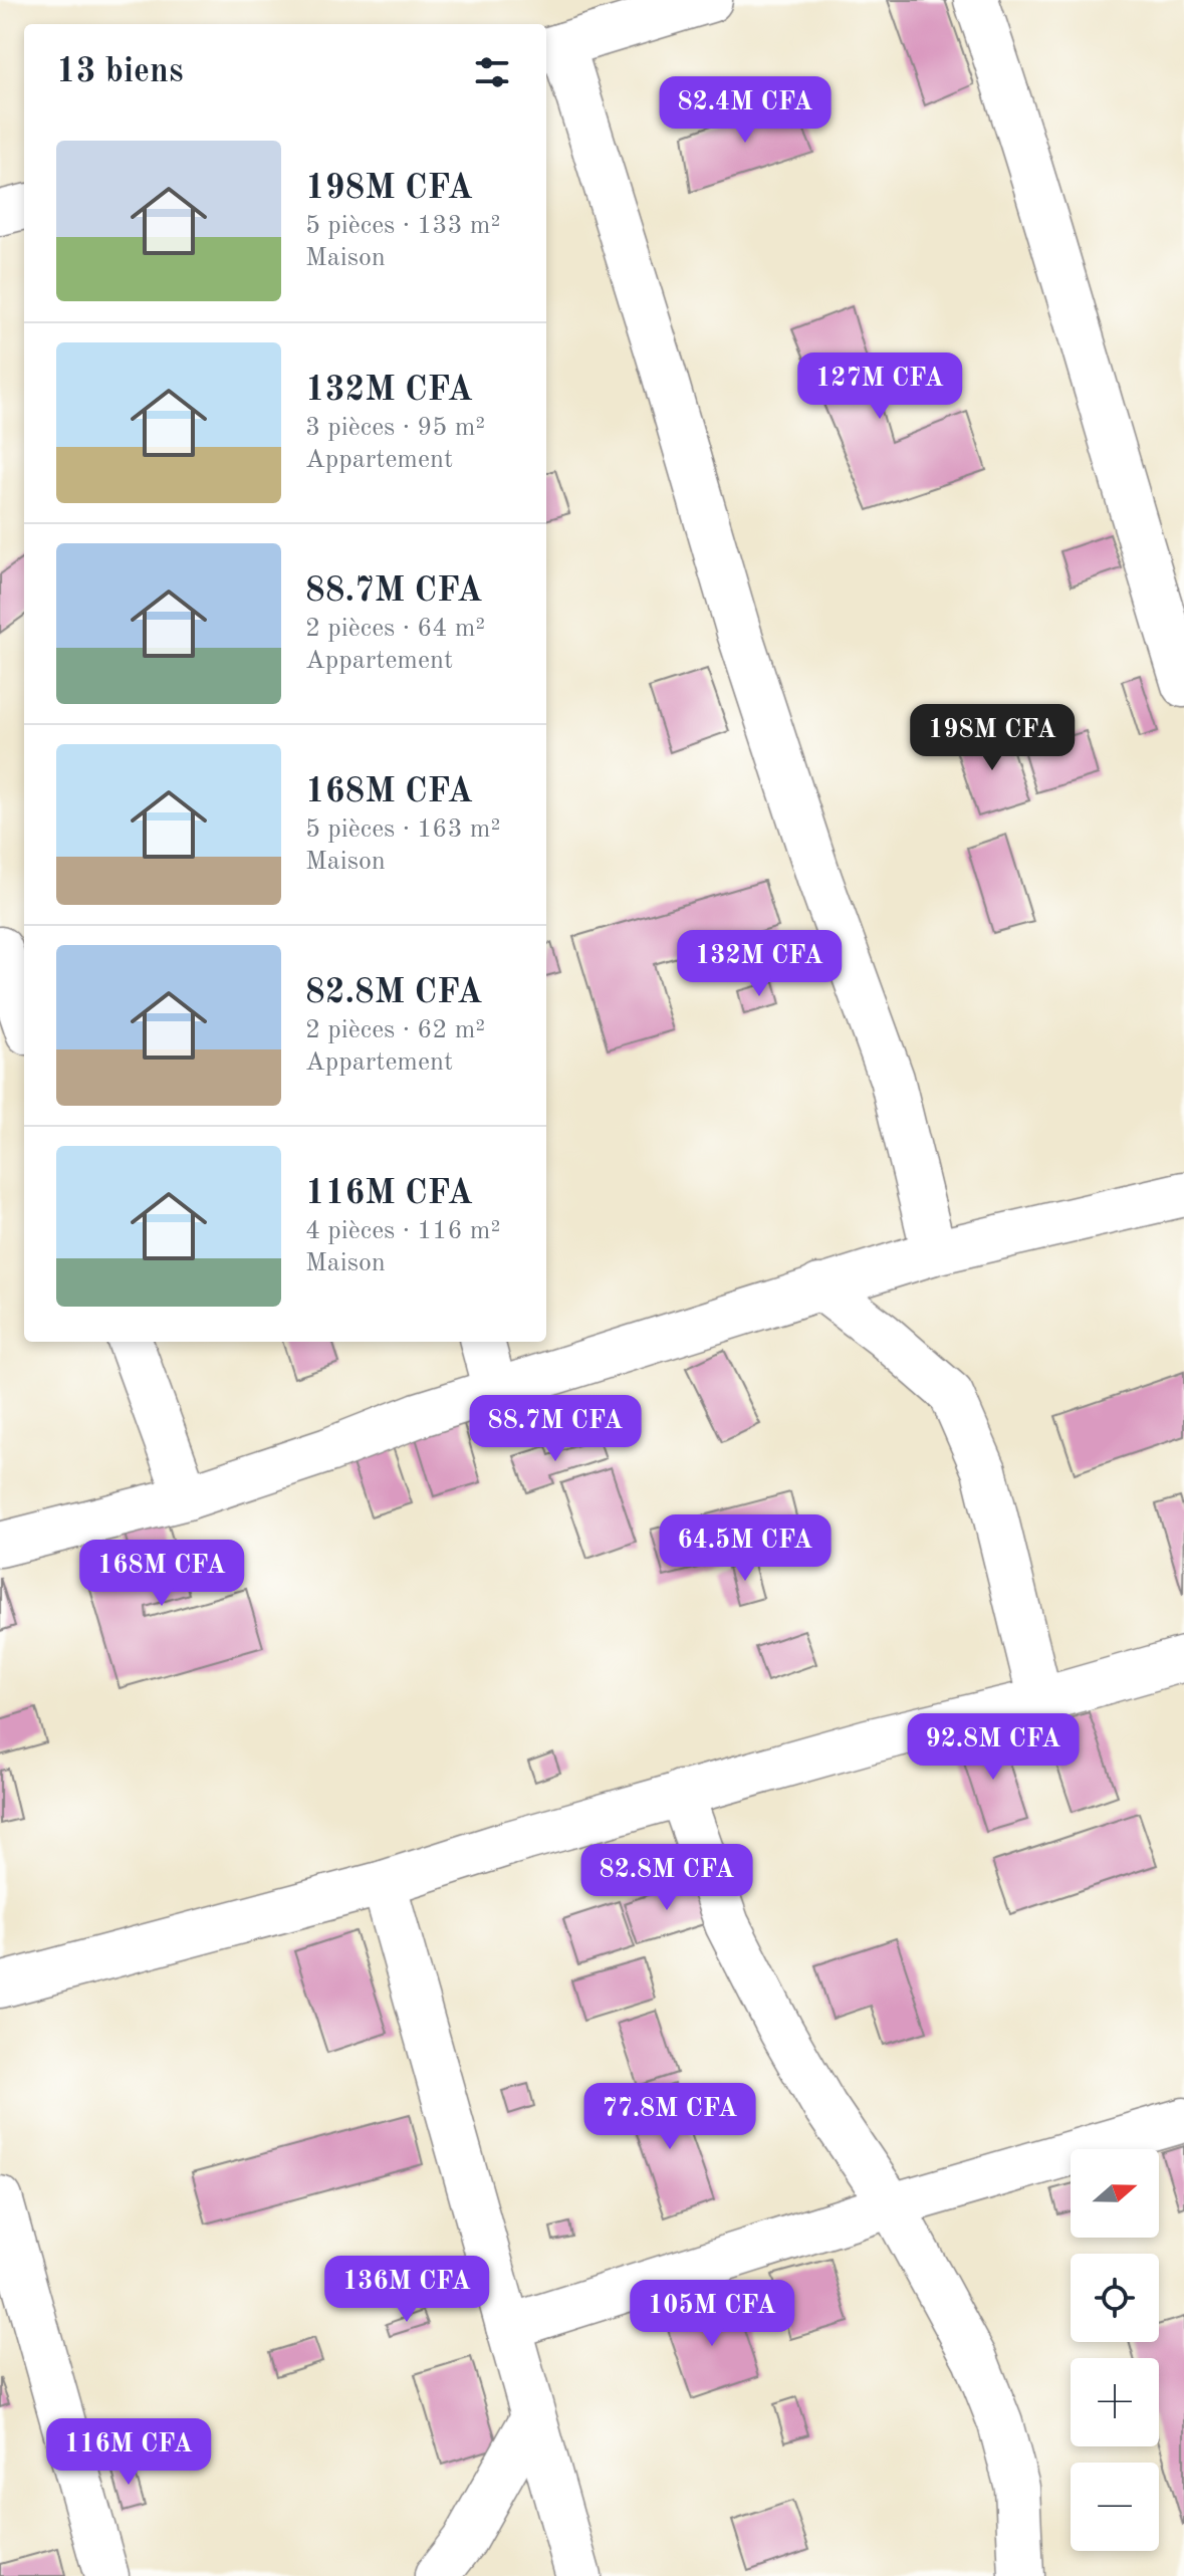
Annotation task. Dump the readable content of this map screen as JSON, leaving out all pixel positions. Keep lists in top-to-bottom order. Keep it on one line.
{"north":"right","page":{"heading":"13 biens","price":["82.4M CFA","127M CFA","198M CFA","132M CFA","88.7M CFA","64.5M CFA","168M CFA","92.8M CFA","82.8M CFA","77.8M CFA","136M CFA","105M CFA","116M CFA"],"list":[{"name":"198M CFA","note":"5 pièces · 133 m² · Maison"},{"name":"132M CFA","note":"3 pièces · 95 m² · Appartement"},{"name":"88.7M CFA","note":"2 pièces · 64 m² · Appartement"},{"name":"168M CFA","note":"5 pièces · 163 m² · Maison"},{"name":"82.8M CFA","note":"2 pièces · 62 m² · Appartement"},{"name":"116M CFA","note":"4 pièces · 116 m² · Maison"}],"map_buttons":["+","−"]}}
